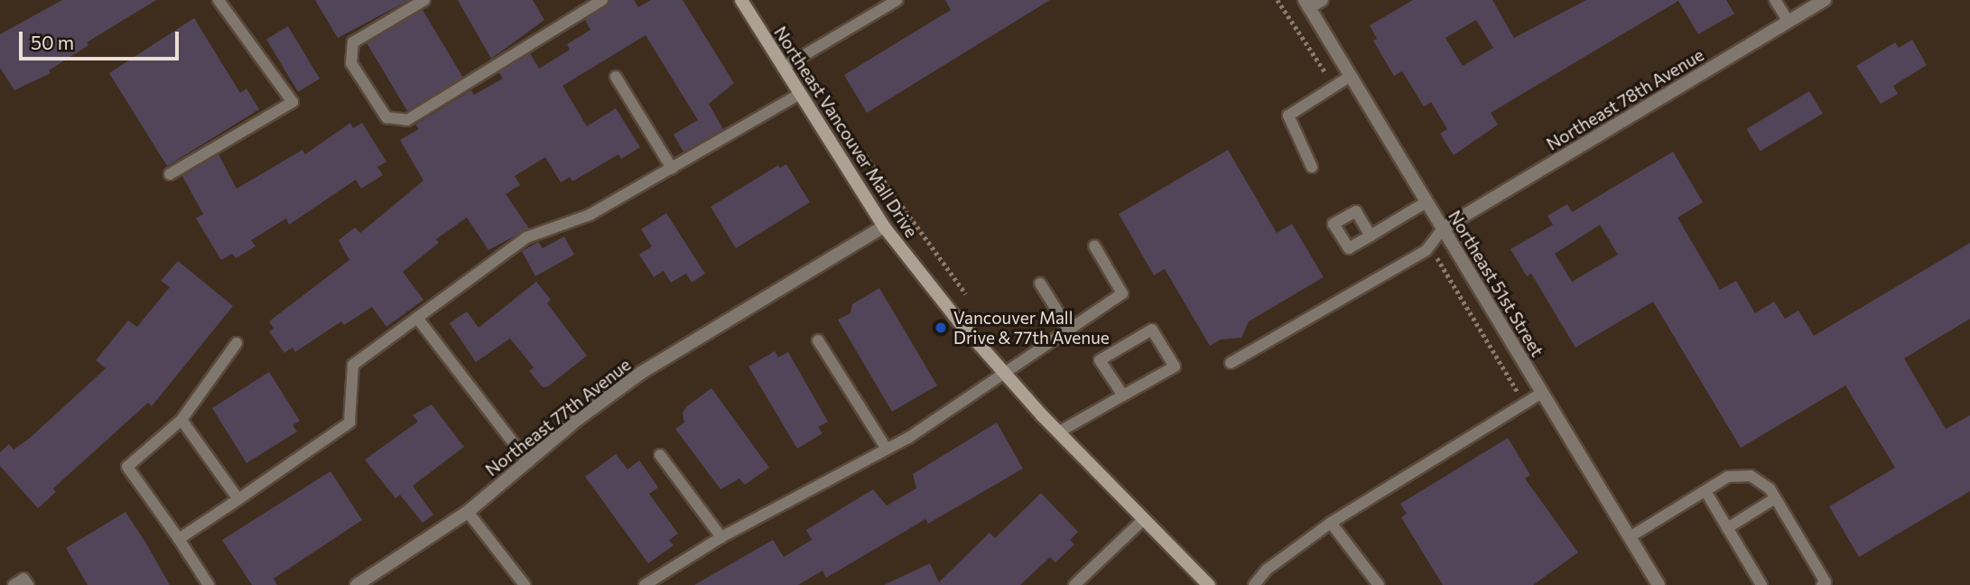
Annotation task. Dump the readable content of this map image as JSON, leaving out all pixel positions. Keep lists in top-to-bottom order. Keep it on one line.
{"streets":{"main road":["Northeast Vancouver Mall Drive"],"street":["Northeast 78th Avenue","Northeast 51st Street","Northeast 77th Avenue"]},"crossings":[["Northeast 78th Avenue","Northeast 51st Street"],["Northeast Vancouver Mall Drive","Northeast 77th Avenue"]],"places":["Vancouver Mall Drive & 77th Avenue"],"scale_bar":"50 m"}
